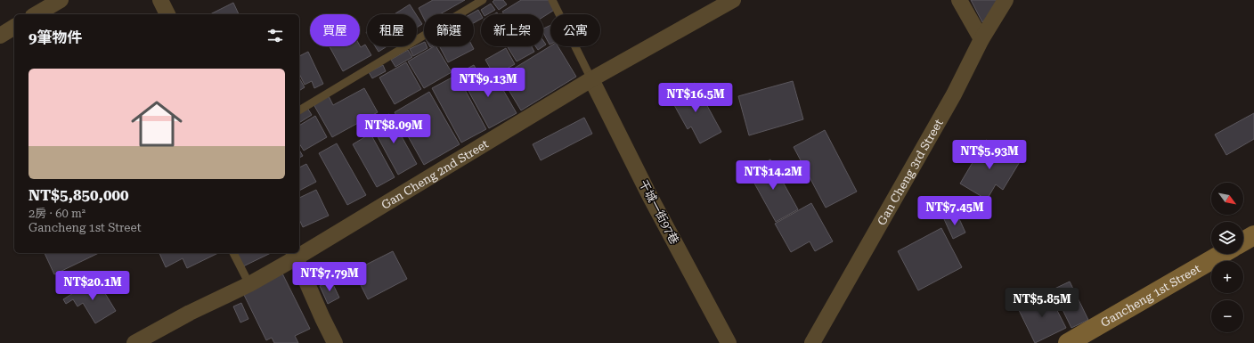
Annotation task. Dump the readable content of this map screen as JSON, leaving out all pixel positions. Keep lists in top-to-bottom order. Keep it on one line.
{"streets":{"street":["Gan Cheng 3rd Street","Gan Cheng 2nd Street","干城一街97巷","Gancheng 1st Street"]},"crossings":[["Gan Cheng 2nd Street","干城一街97巷"]],"north":"bottom right","page":{"chip":["買屋","租屋","篩選","新上架","公寓"],"heading":"9筆物件","list":[{"name":"NT$5,850,000","note":"2房 · 60 m² · Gancheng 1st Street"}],"price":["NT$9.13M","NT$16.5M","NT$8.09M","NT$5.93M","NT$14.2M","NT$7.45M","NT$7.79M","NT$20.1M","NT$5.85M"],"map_buttons":["+","−"]}}
